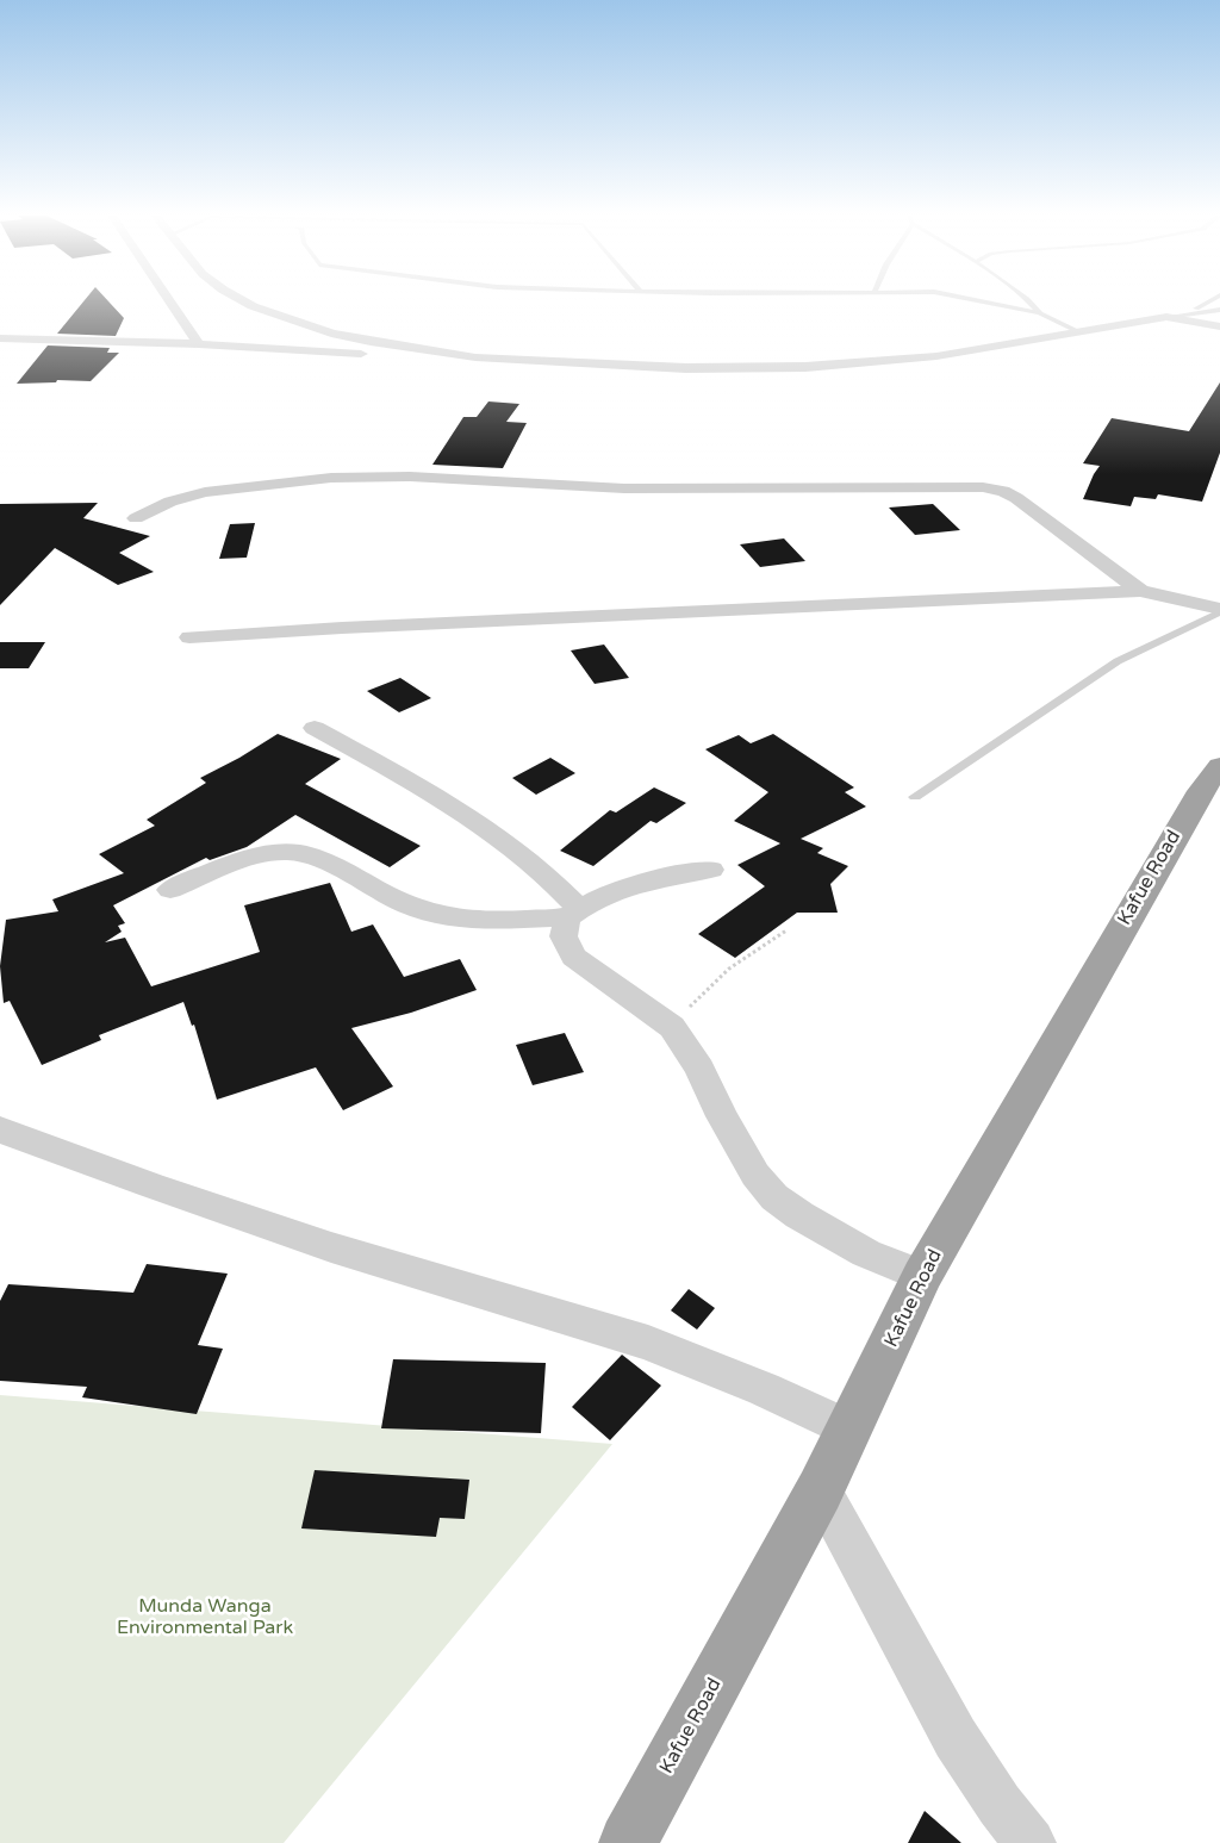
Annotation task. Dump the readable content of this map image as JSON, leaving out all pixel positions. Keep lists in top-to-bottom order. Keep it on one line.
{"streets":{"highway":["Kafue Road"]},"parks":["Munda Wanga Environmental Park"]}
